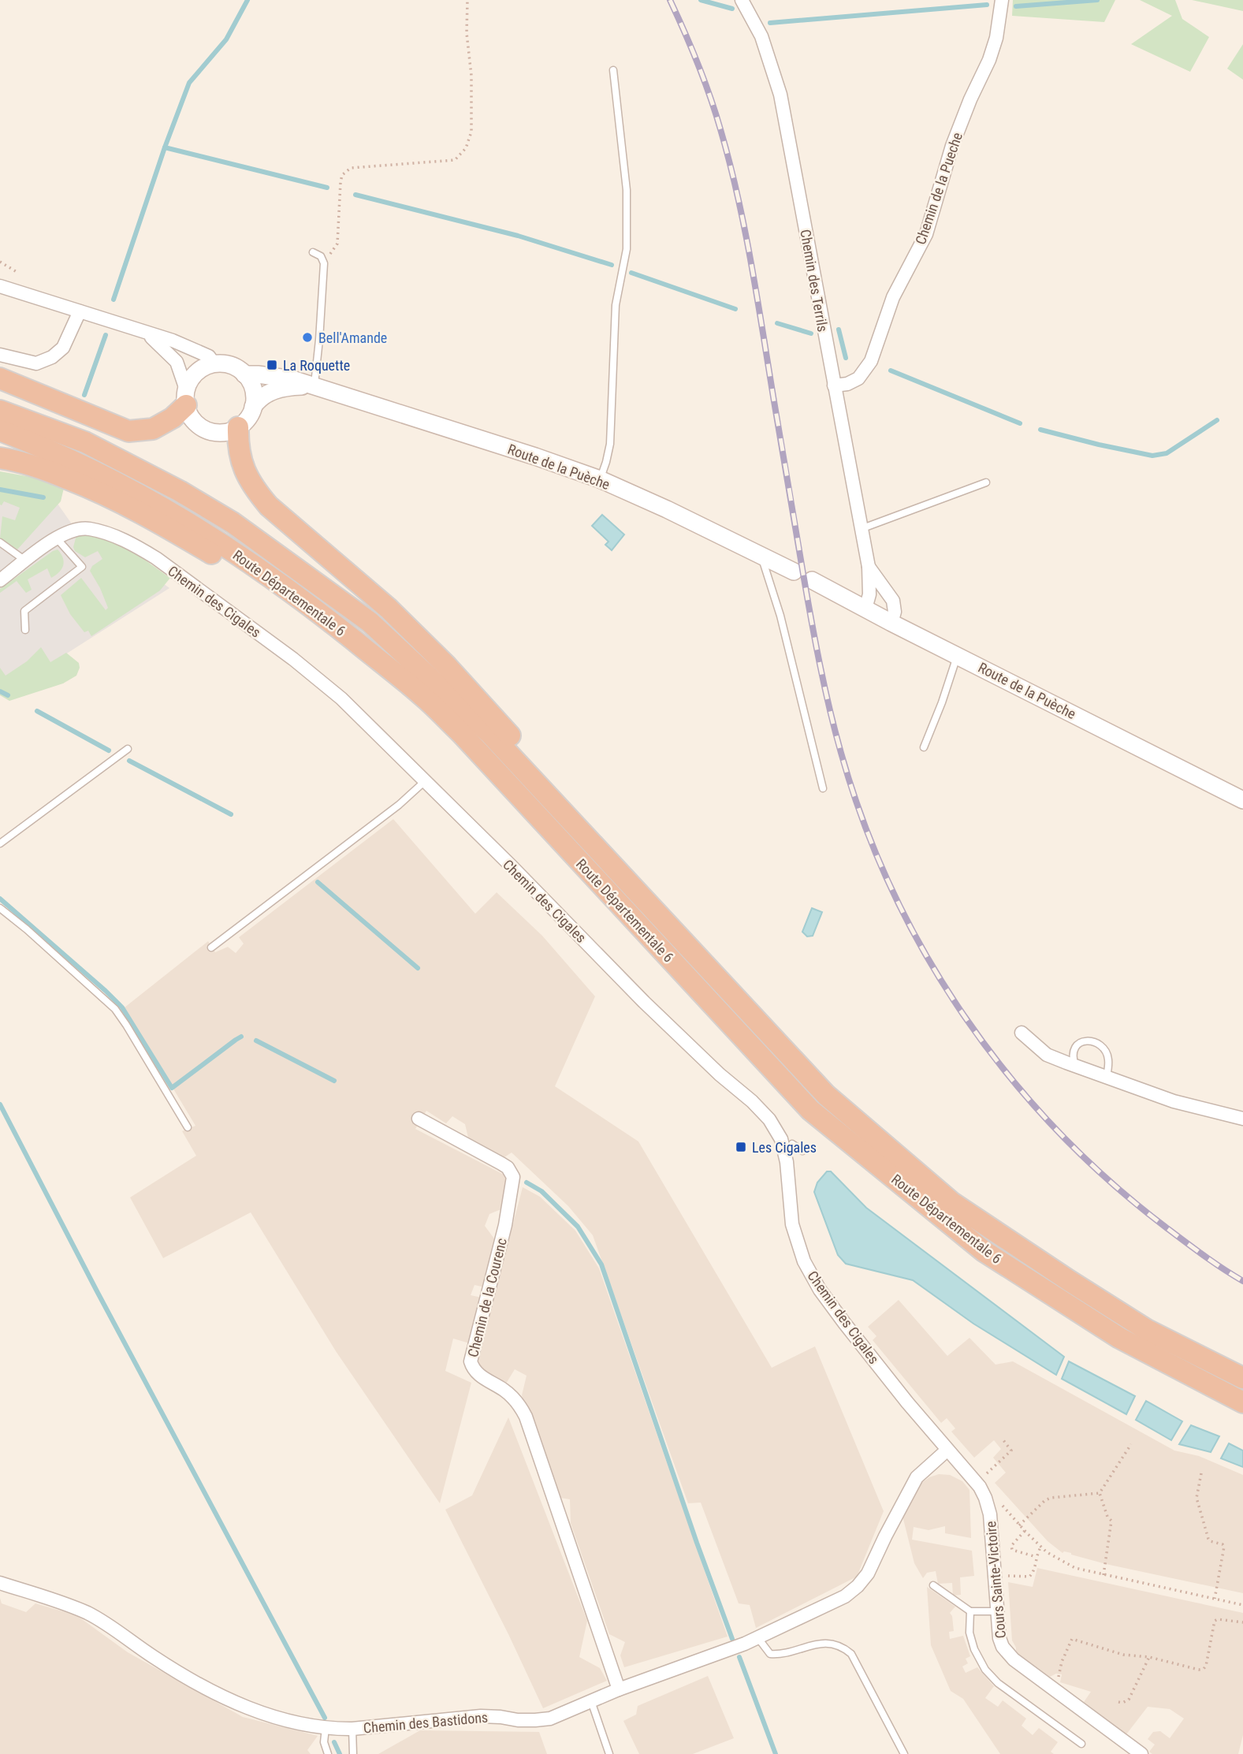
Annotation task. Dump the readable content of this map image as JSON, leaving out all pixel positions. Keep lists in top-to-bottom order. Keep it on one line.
{"streets":{"highway":["Route Départementale 6"],"main road":["Route de la Puèche"],"street":["Chemin de la Pueche","Chemin des Terrils","Chemin des Cigales","Chemin de la Courenc","Cours Sainte-Victoire","Chemin des Bastidons"]},"crossings":[["Chemin de la Pueche","Chemin des Terrils"],["Chemin des Terrils","Route de la Puèche"],["Chemin des Cigales","Cours Sainte-Victoire"],["Chemin des Cigales","Chemin des Bastidons"],["Chemin de la Courenc","Chemin des Bastidons"],["Cours Sainte-Victoire","Chemin des Bastidons"]],"places":{"other":["Bell'Amande"],"transit":["La Roquette","Les Cigales"]}}
